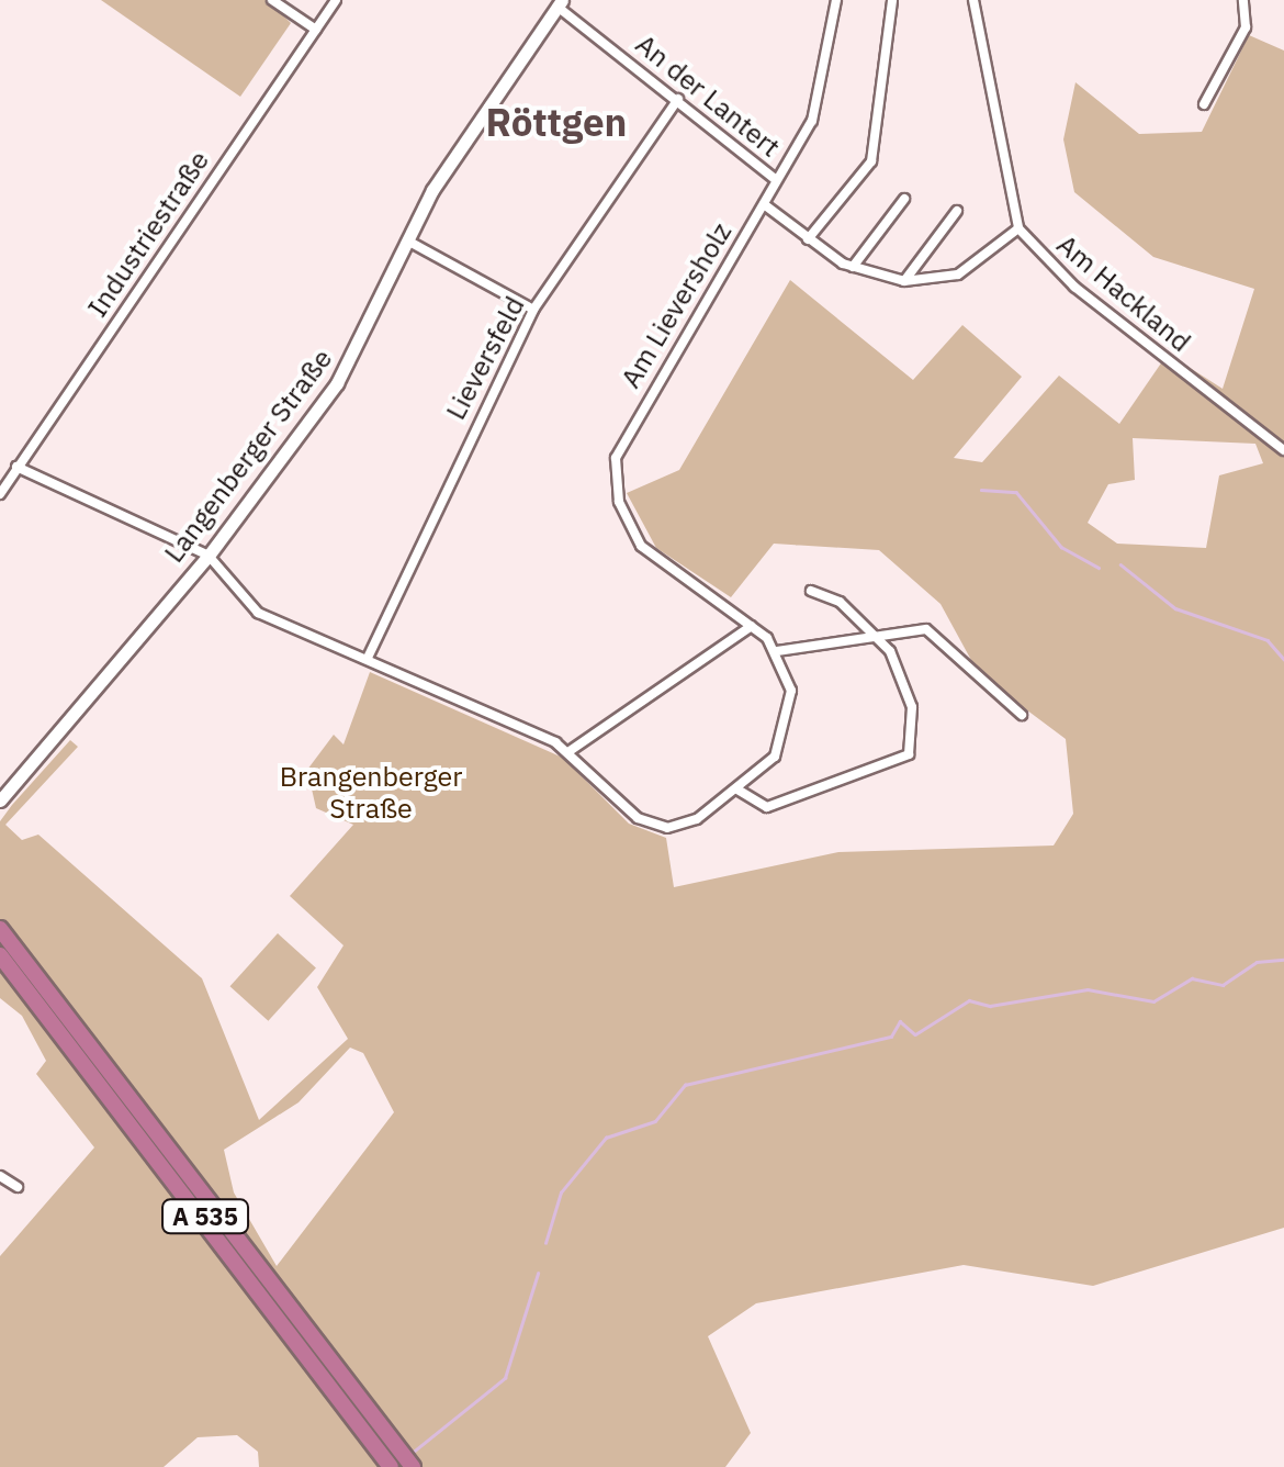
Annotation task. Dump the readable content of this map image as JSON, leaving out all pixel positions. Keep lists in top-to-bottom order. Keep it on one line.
{"streets":{"highway":["A 535"],"main road":["Langenberger Straße"],"street":["An der Lantert","Industriestraße","Am Hackland","Am Lieversholz","Lieversfeld"]},"crossings":[["An der Lantert","Am Hackland"],["An der Lantert","Am Lieversholz"],["An der Lantert","Lieversfeld"],["An der Lantert","Langenberger Straße"]],"districts":["Röttgen"],"parks":["Brangenberger Straße"]}
